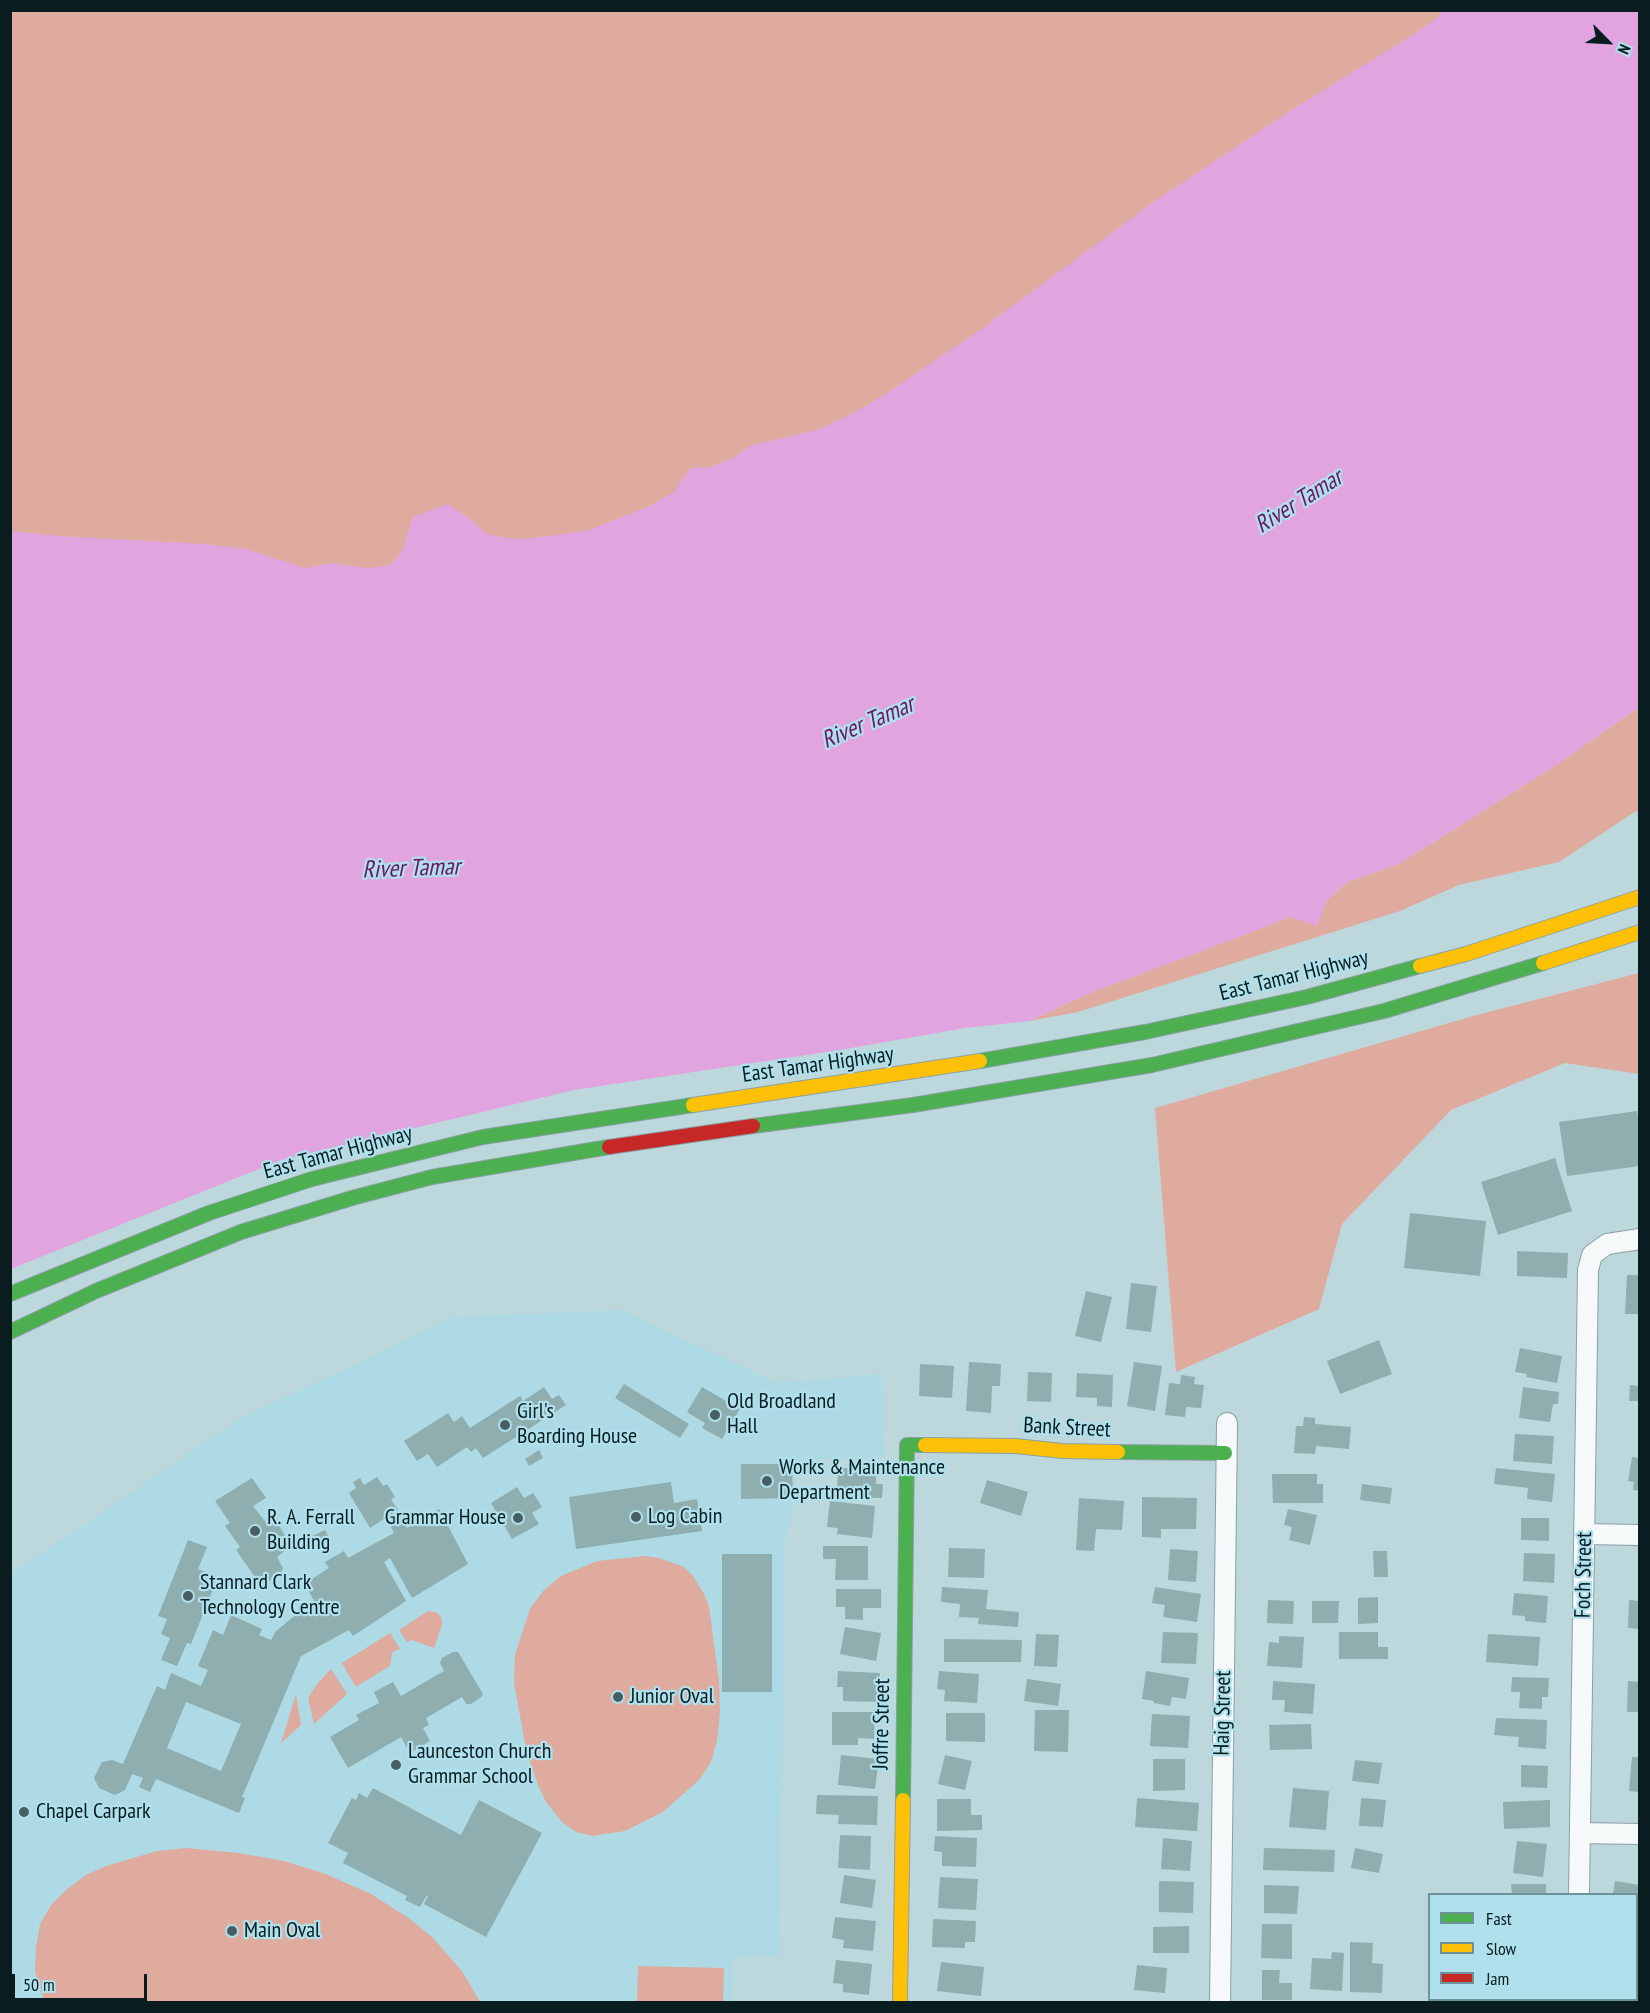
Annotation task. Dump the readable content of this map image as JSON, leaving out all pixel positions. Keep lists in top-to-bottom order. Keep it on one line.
{"streets":{"main road":["East Tamar Highway","Bank Street","Joffre Street"],"street":["Foch Street","Haig Street"]},"crossings":[["Bank Street","Haig Street"],["Bank Street","Joffre Street"]],"water":["River Tamar"],"places":["Old Broadland Hall","Girl's Boarding House","Works & Maintenance Department","Log Cabin","Grammar House","R. A. Ferrall Building","Stannard Clark Technology Centre","Junior Oval","Launceston Church Grammar School","Chapel Carpark","Main Oval"],"legend":["Fast","Slow","Jam"],"scale_bar":"50 m","north":"bottom right"}
